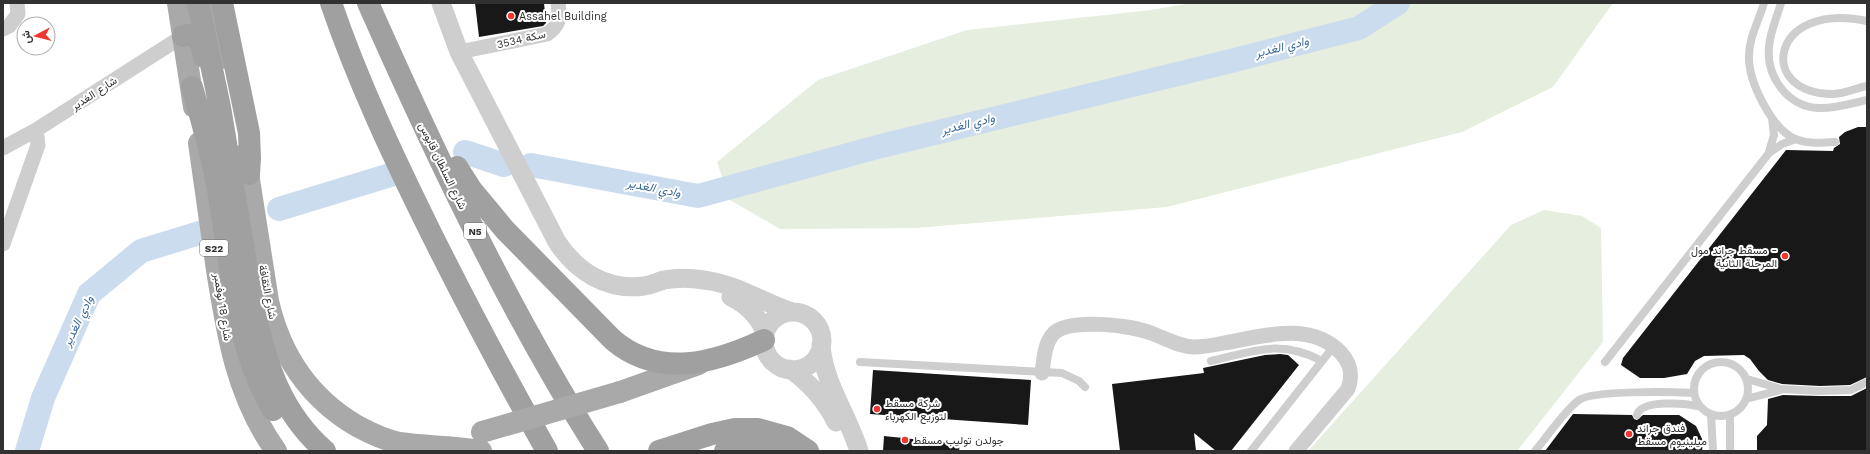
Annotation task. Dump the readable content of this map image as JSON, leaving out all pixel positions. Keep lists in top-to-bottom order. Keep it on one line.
{"streets":{"highway":["شارع السلطان قابوس","N5"],"main road":["S22","شارع الثقافة","شارع 18 نوفمبر"],"street":["سكة 3534","شارع الغدير"]},"crossings":[["شارع الغدير","شارع 18 نوفمبر"]],"water":["وادي الغدير"],"places":["Assahel Building","مسقط جراند مول - المرحلة الثانية","شركة مسقط لتوزيع الكهرباء","فندق جراند ميلينيوم مسقط","جولدن توليب مسقط"],"north":"left"}
